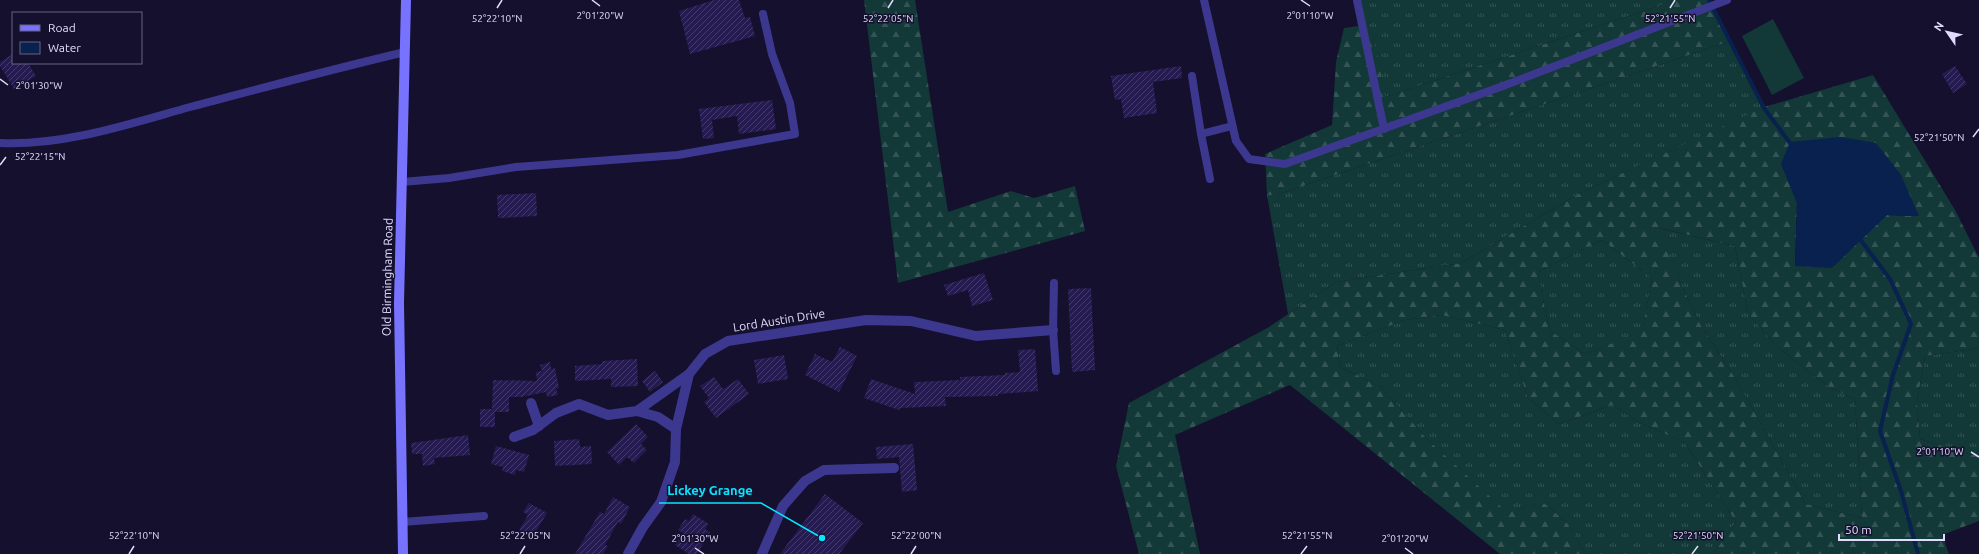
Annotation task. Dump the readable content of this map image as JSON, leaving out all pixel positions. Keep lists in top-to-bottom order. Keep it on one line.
{"streets":{"main road":["Old Birmingham Road"],"street":["Lord Austin Drive"]},"places":["Lickey Grange"],"legend":["Road","Water"],"scale_bar":"50 m","north":"top left","coordinates":["2°01'20\"W","2°01'10\"W","52°22'10\"N","52°22'05\"N","52°21'55\"N","2°01'30\"W","52°21'50\"N","52°22'15\"N","52°22'00\"N"]}
